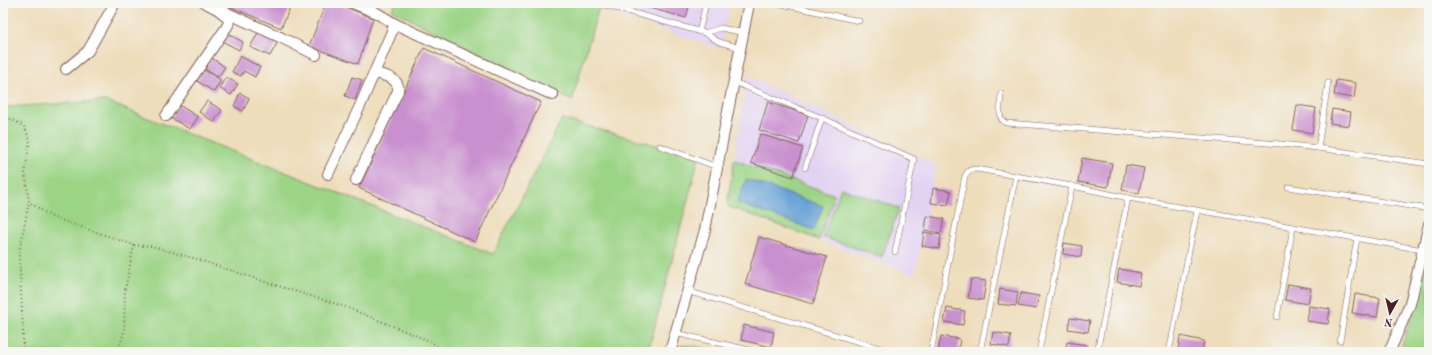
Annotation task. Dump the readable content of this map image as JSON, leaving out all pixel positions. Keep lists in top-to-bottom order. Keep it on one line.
{"north":"bottom"}
